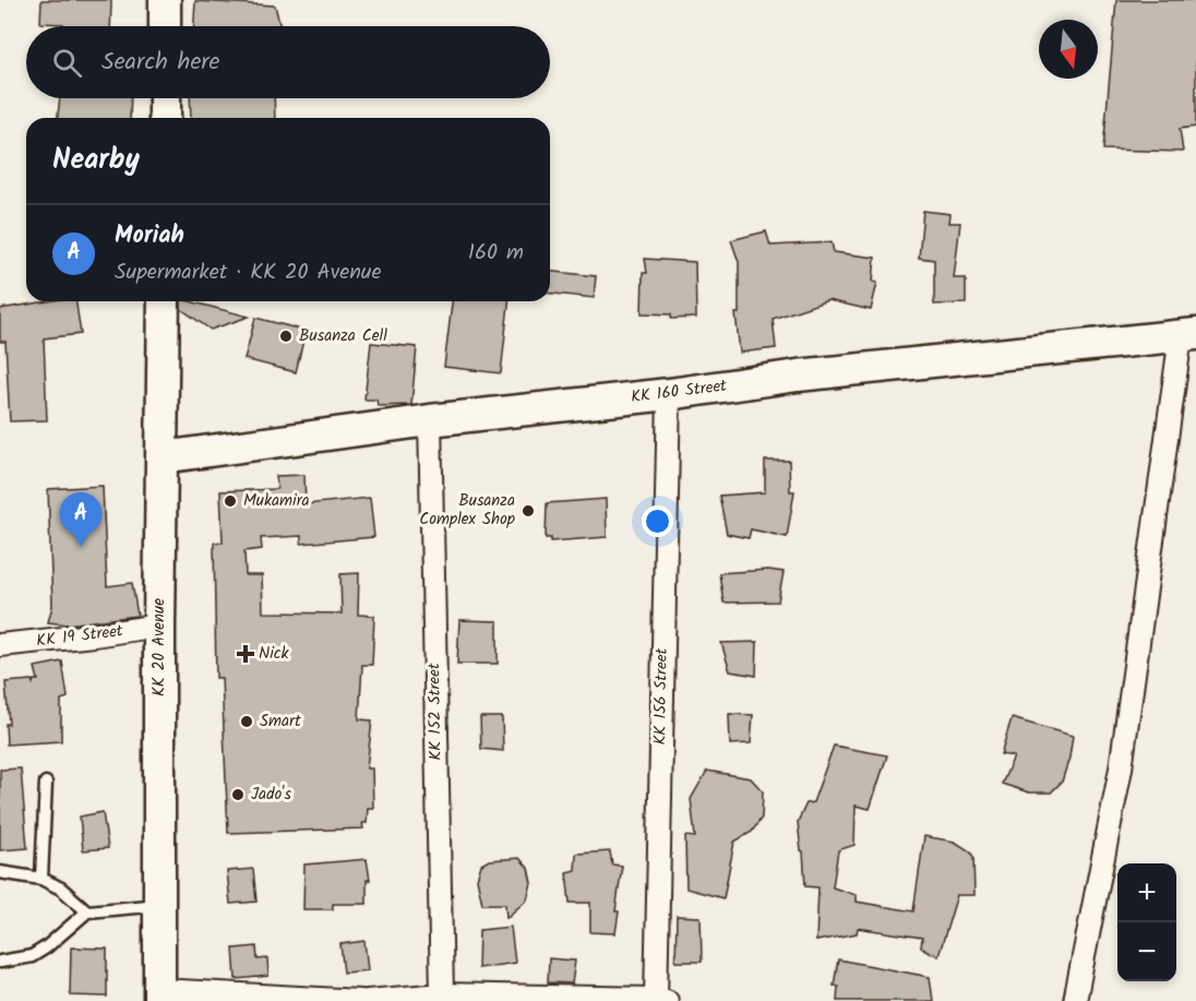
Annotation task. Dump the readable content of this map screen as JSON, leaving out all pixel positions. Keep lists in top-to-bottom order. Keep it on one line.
{"streets":{"main road":["KK 160 Street","KK 20 Avenue"],"street":["KK 19 Street","KK 156 Street","KK 152 Street"]},"crossings":[["KK 160 Street","KK 20 Avenue"],["KK 160 Street","KK 156 Street"],["KK 160 Street","KK 152 Street"],["KK 19 Street","KK 20 Avenue"]],"places":{"other":["Busanza Cell","Mukamira","Busanza Complex Shop","Smart","Jado's"],"health":["Nick"]},"north":"bottom","page":{"search":"Search here","heading":"Nearby","list":[{"mark":"A","name":"Moriah","note":"Supermarket · KK 20 Avenue","value":"160 m"}],"pins":"A","map_buttons":["+","−"]}}
